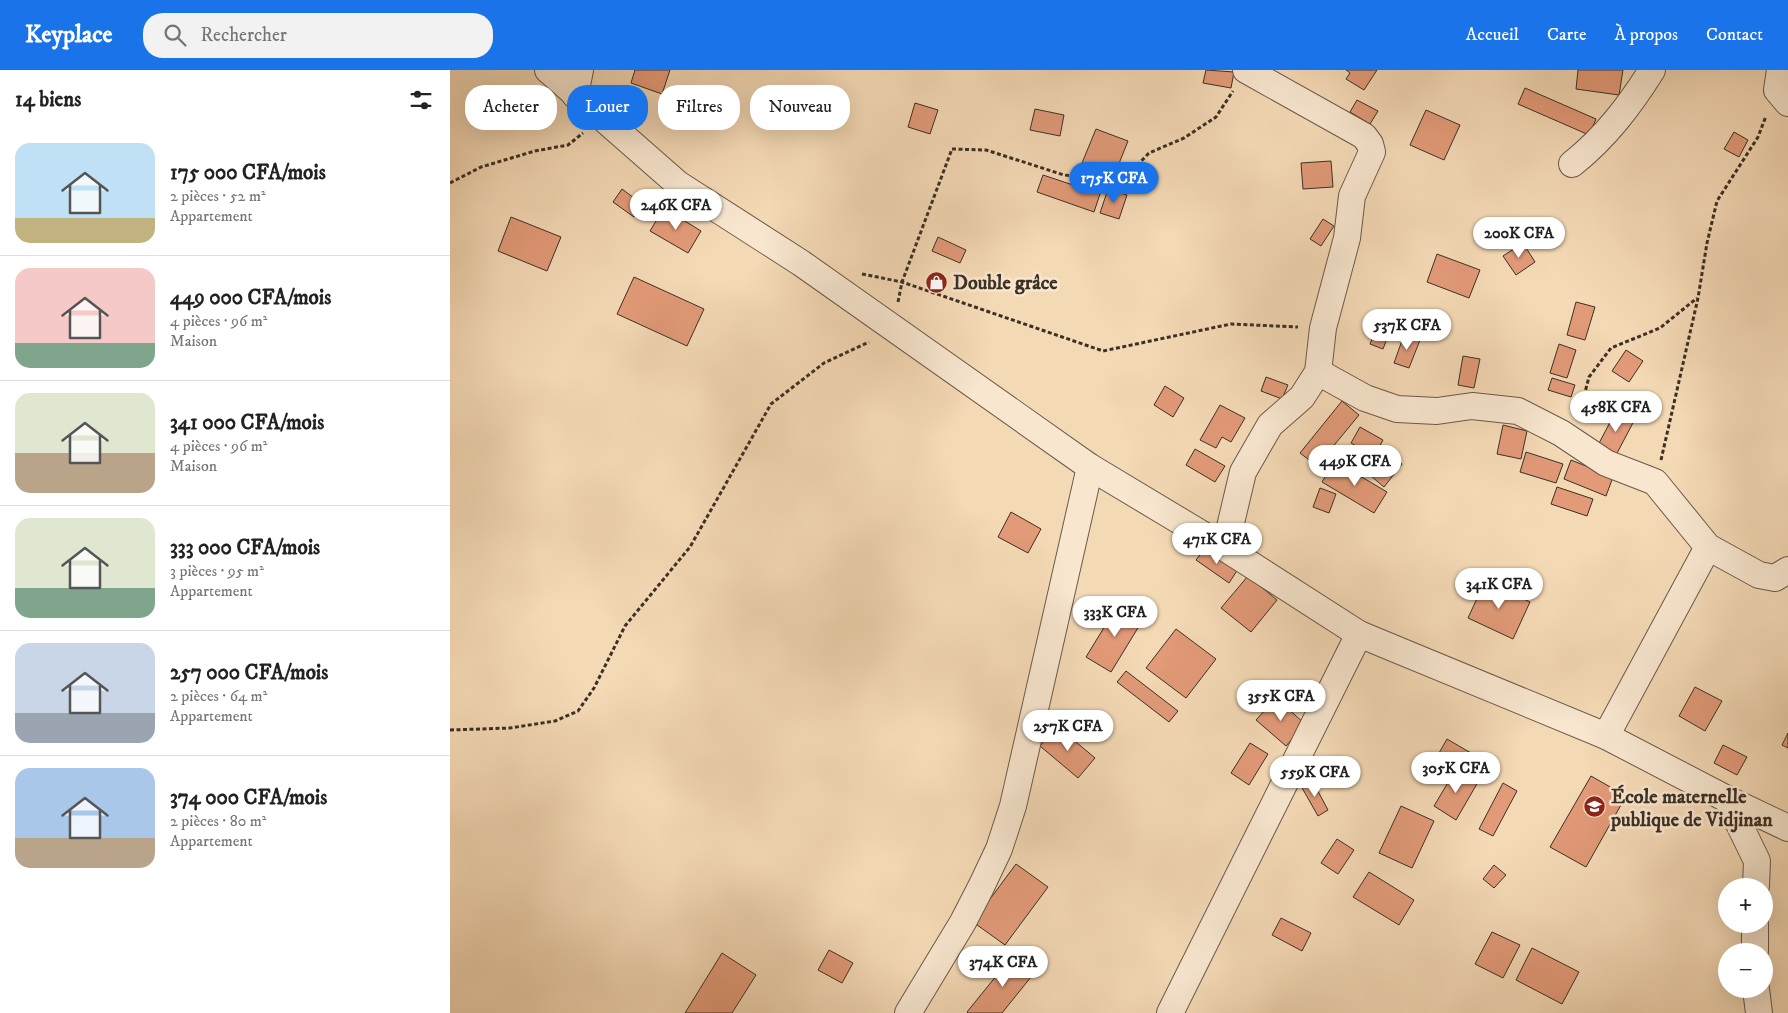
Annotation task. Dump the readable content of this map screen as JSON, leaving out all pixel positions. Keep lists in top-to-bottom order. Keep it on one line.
{"places":{"shop":["Double grâce"],"school or university":["École maternelle publique de Vidjinan"]},"page":{"header":"Keyplace","search":"Rechercher","nav":["Accueil","Carte","À propos","Contact"],"heading":"14 biens","chip":["Acheter","Louer","Filtres","Nouveau"],"list":[{"name":"175 000 CFA/mois","note":"2 pièces · 52 m² · Appartement"},{"name":"449 000 CFA/mois","note":"4 pièces · 96 m² · Maison"},{"name":"341 000 CFA/mois","note":"4 pièces · 96 m² · Maison"},{"name":"333 000 CFA/mois","note":"3 pièces · 95 m² · Appartement"},{"name":"257 000 CFA/mois","note":"2 pièces · 64 m² · Appartement"},{"name":"374 000 CFA/mois","note":"2 pièces · 80 m² · Appartement"}],"price":["175K CFA","246K CFA","200K CFA","537K CFA","458K CFA","449K CFA","471K CFA","341K CFA","333K CFA","355K CFA","257K CFA","305K CFA","559K CFA","374K CFA"],"map_buttons":["+","−"]}}
